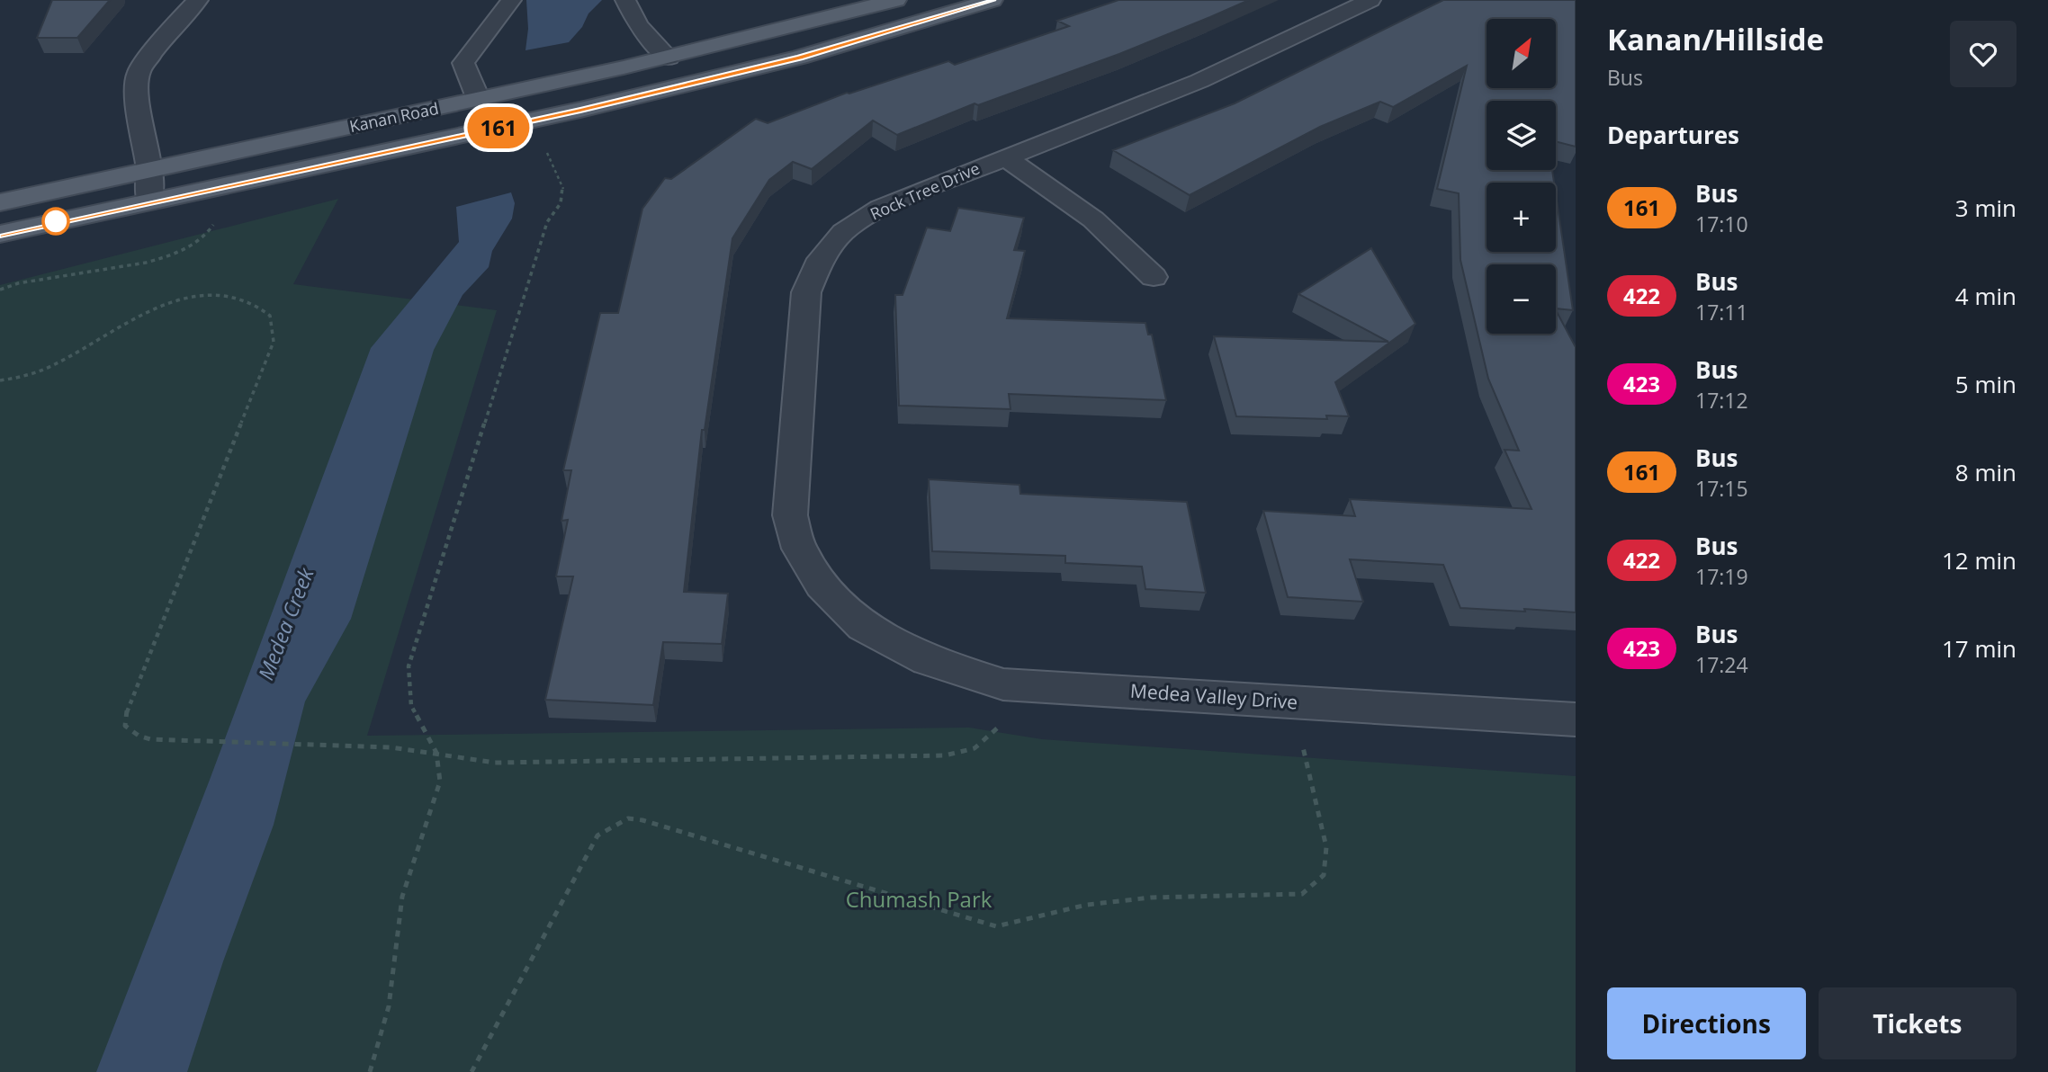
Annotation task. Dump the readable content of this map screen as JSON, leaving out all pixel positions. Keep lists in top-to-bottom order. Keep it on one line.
{"streets":{"main road":["Kanan Road"],"street":["Rock Tree Drive","Medea Valley Drive"]},"crossings":[["Rock Tree Drive","Medea Valley Drive"]],"water":["Medea Creek"],"parks":["Chumash Park"],"lines":["bus line 161"],"north":"top right","page":{"on_map":"161","heading":[["Kanan/Hillside","Bus"],"Departures"],"map_buttons":["+","−"],"list":[{"mark":"161","name":"Bus","note":"17:10","value":"3 min"},{"mark":"422","name":"Bus","note":"17:11","value":"4 min"},{"mark":"423","name":"Bus","note":"17:12","value":"5 min"},{"mark":"161","name":"Bus","note":"17:15","value":"8 min"},{"mark":"422","name":"Bus","note":"17:19","value":"12 min"},{"mark":"423","name":"Bus","note":"17:24","value":"17 min"}],"buttons":["Directions","Tickets"]}}
